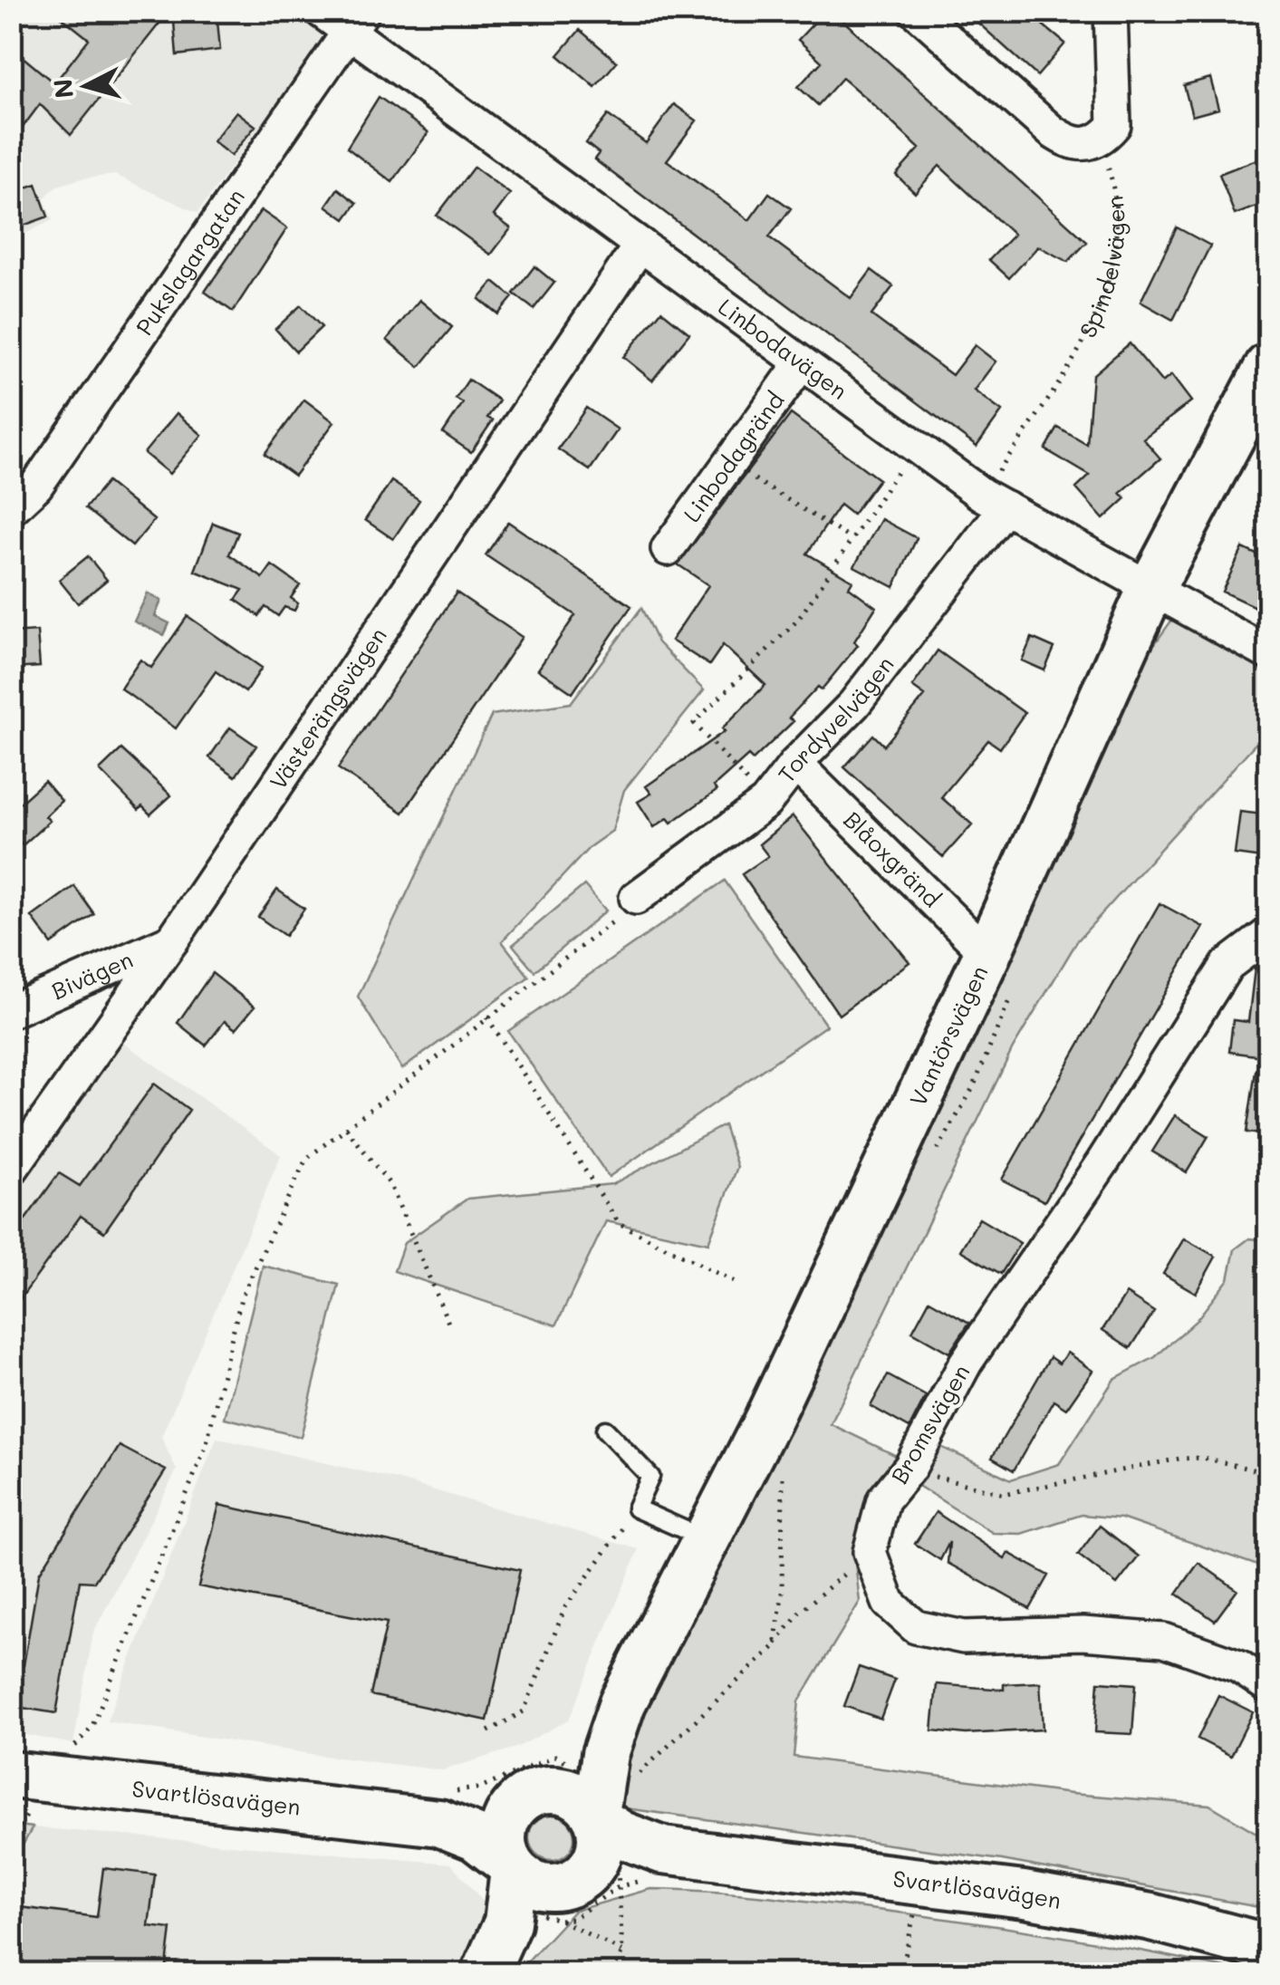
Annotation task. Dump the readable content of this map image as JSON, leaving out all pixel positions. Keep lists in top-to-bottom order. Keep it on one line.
{"streets":{"street":["Pukslagargatan","Linbodavägen","Linbodagränd","Västerängsvägen","Tordyvelvägen","Blåoxgränd","Bivägen","Vantörsvägen","Bromsvägen","Svartlösavägen"],"path":["Spindelvägen"]},"crossings":[["Pukslagargatan","Linbodavägen"],["Spindelvägen","Linbodavägen"],["Spindelvägen","Tordyvelvägen"],["Linbodavägen","Linbodagränd"],["Linbodavägen","Västerängsvägen"],["Linbodavägen","Tordyvelvägen"],["Linbodavägen","Vantörsvägen"],["Västerängsvägen","Bivägen"],["Tordyvelvägen","Blåoxgränd"],["Blåoxgränd","Vantörsvägen"],["Vantörsvägen","Svartlösavägen"]],"north":"left"}
